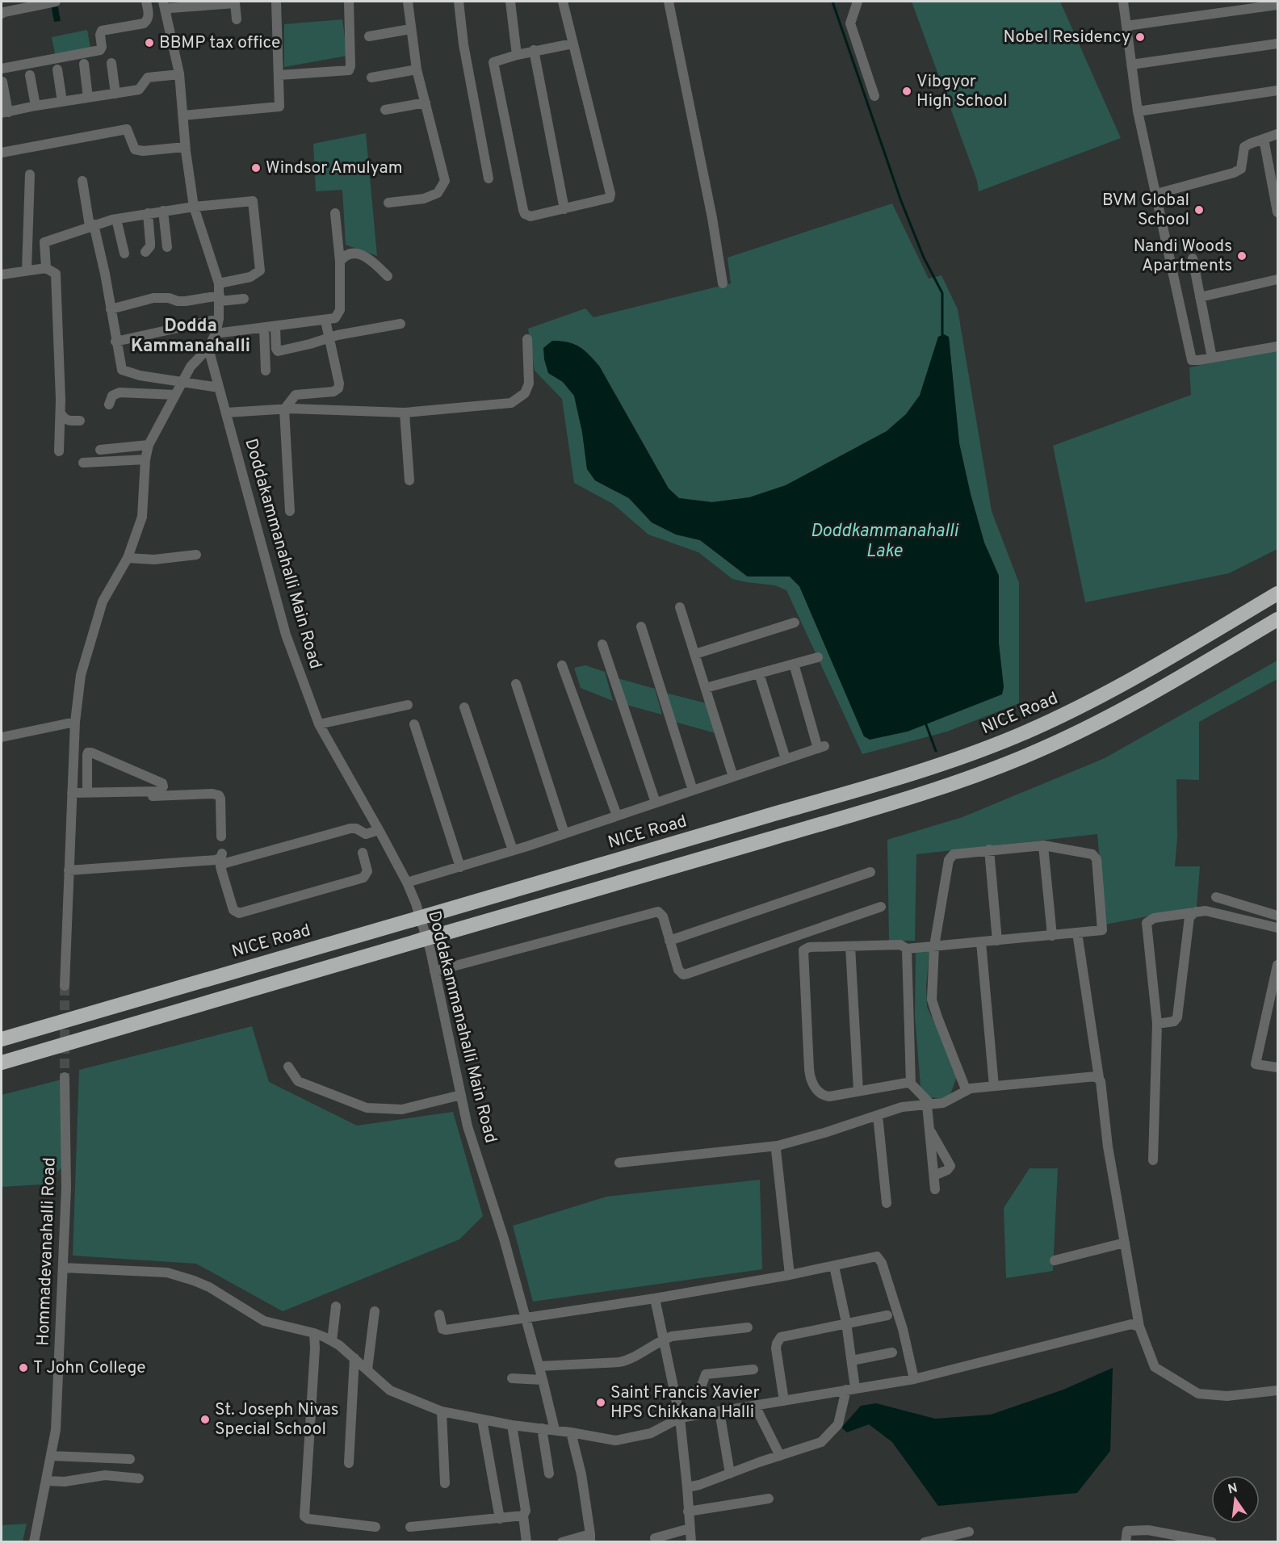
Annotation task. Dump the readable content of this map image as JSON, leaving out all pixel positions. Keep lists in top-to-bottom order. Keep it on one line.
{"streets":{"highway":["NICE Road"],"street":["Doddakammanahalli Main Road","Hommadevanahalli Road"]},"districts":["Dodda Kammanahalli"],"water":["Doddkammanahalli Lake"],"places":["Nobel Residency","BBMP tax office","Vibgyor High School","Windsor Amulyam","BVM Global School","Nandi Woods Apartments","T John College","Saint Francis Xavier HPS Chikkana Halli","St. Joseph Nivas Special School"],"north":"top"}
